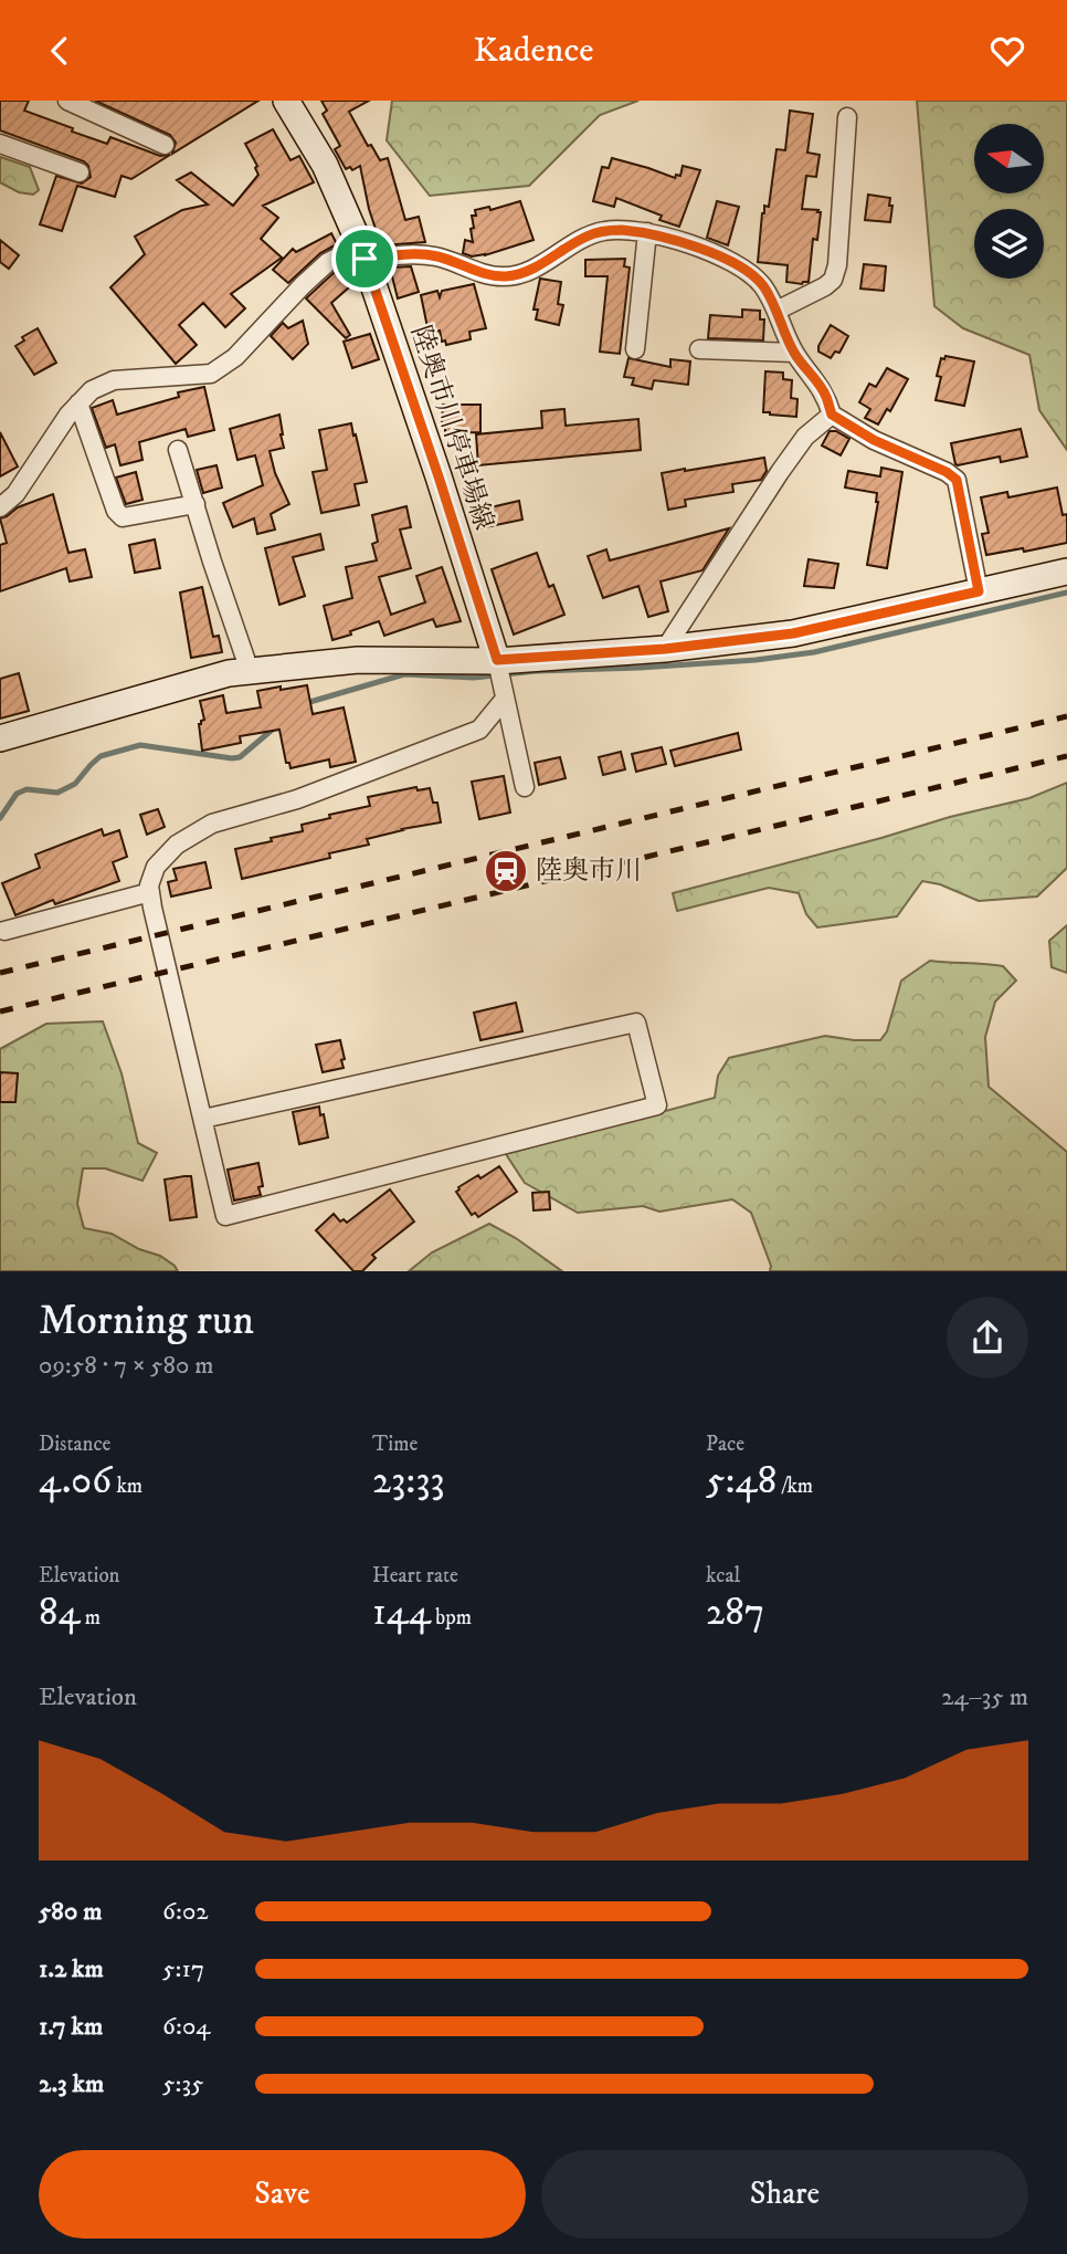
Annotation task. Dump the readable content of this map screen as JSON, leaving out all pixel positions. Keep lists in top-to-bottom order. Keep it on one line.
{"streets":{"street":["陸奥市川停車場線"]},"places":{"station":["陸奥市川"]},"north":"left","page":{"header":"Kadence","heading":["Morning run","09:58 · 7 × 580 m"],"stats":[["Distance","4.06 km"],["Time","23:33"],["Pace","5:48 /km"],["Elevation","84 m"],["Heart rate","144 bpm"],["kcal","287"]],"chart":["Elevation","24–35 m"],"list":[{"name":"580 m","note":"6:02"},{"name":"1.2 km","note":"5:17"},{"name":"1.7 km","note":"6:04"},{"name":"2.3 km","note":"5:35"}],"buttons":["Save","Share"]}}
